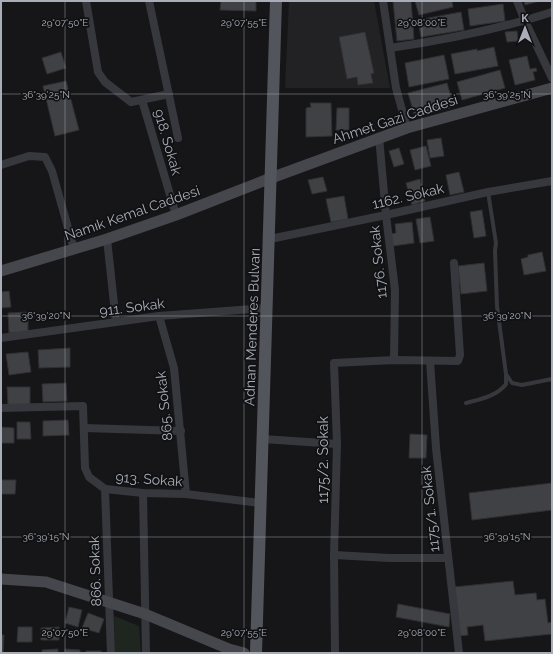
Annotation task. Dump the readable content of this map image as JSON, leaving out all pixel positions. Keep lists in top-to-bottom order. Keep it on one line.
{"streets":{"main road":["Adnan Menderes Bulvarı"],"street":["Ahmet Gazi Caddesi","918. Sokak","1162. Sokak","Namık Kemal Caddesi","1176. Sokak","911. Sokak","865. Sokak","1175/2. Sokak","913. Sokak","1175/1. Sokak","866. Sokak"]},"crossings":[["Ahmet Gazi Caddesi","Namık Kemal Caddesi"],["Ahmet Gazi Caddesi","1176. Sokak"],["Ahmet Gazi Caddesi","Adnan Menderes Bulvarı"],["918. Sokak","Namık Kemal Caddesi"],["1162. Sokak","1176. Sokak"],["1162. Sokak","Adnan Menderes Bulvarı"],["Namık Kemal Caddesi","Adnan Menderes Bulvarı"],["1176. Sokak","1175/2. Sokak"],["911. Sokak","Adnan Menderes Bulvarı"],["911. Sokak","865. Sokak"],["Adnan Menderes Bulvarı","913. Sokak"],["865. Sokak","913. Sokak"],["1175/2. Sokak","1175/1. Sokak"],["913. Sokak","866. Sokak"]],"north":"top","coordinates":["29°07'50\"E","29°07'55\"E","29°08'00\"E","36°39'25\"N","36°39'20\"N","36°39'15\"N"]}
